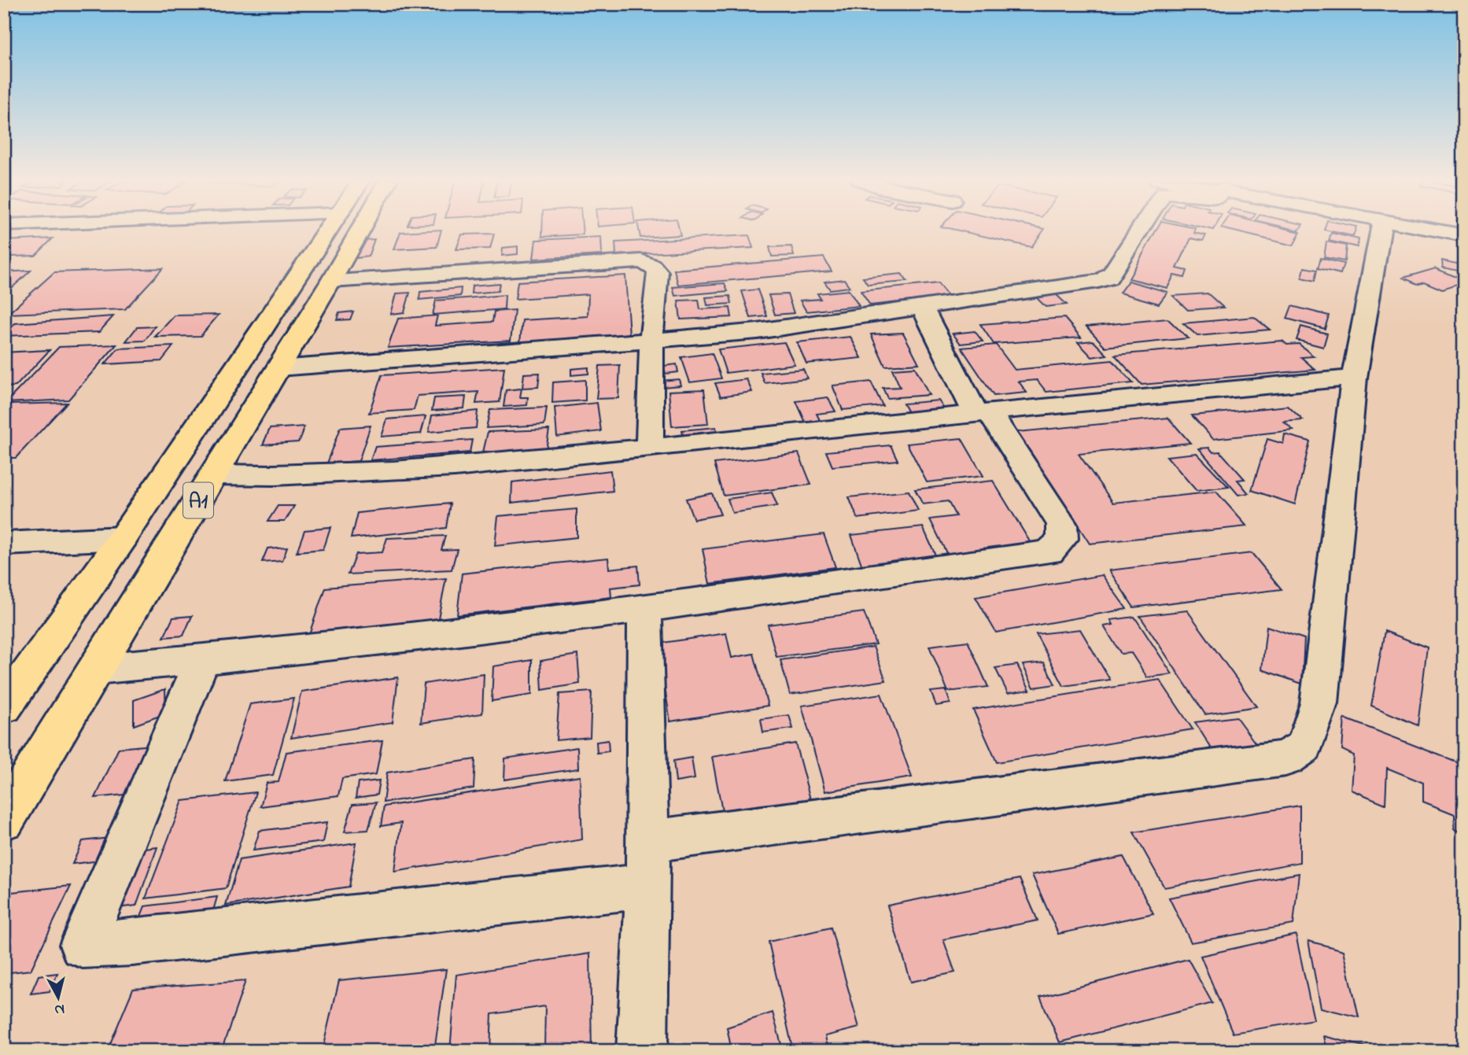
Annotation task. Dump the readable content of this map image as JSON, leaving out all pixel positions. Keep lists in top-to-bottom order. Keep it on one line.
{"streets":{"highway":["A1"]},"north":"bottom"}
